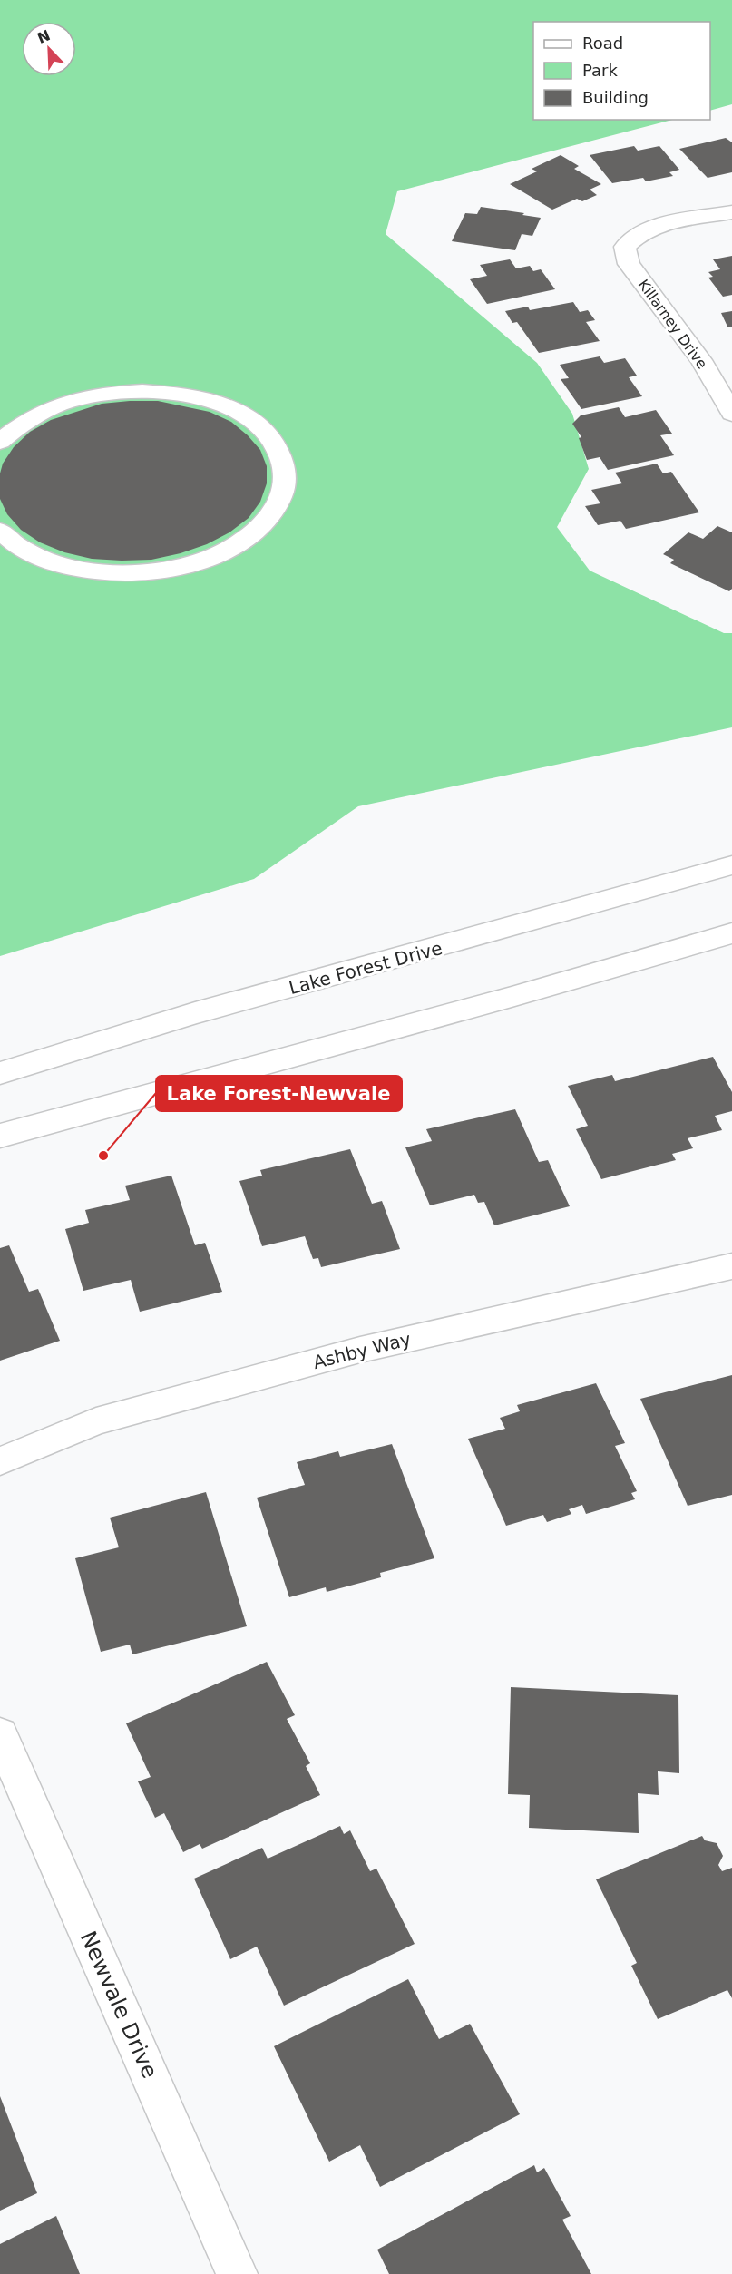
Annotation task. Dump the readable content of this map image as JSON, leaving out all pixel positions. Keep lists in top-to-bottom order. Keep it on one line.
{"streets":{"street":["Killarney Drive","Lake Forest Drive","Ashby Way","Newvale Drive"]},"places":["Lake Forest-Newvale"],"legend":["Road","Park","Building"],"north":"top left"}
